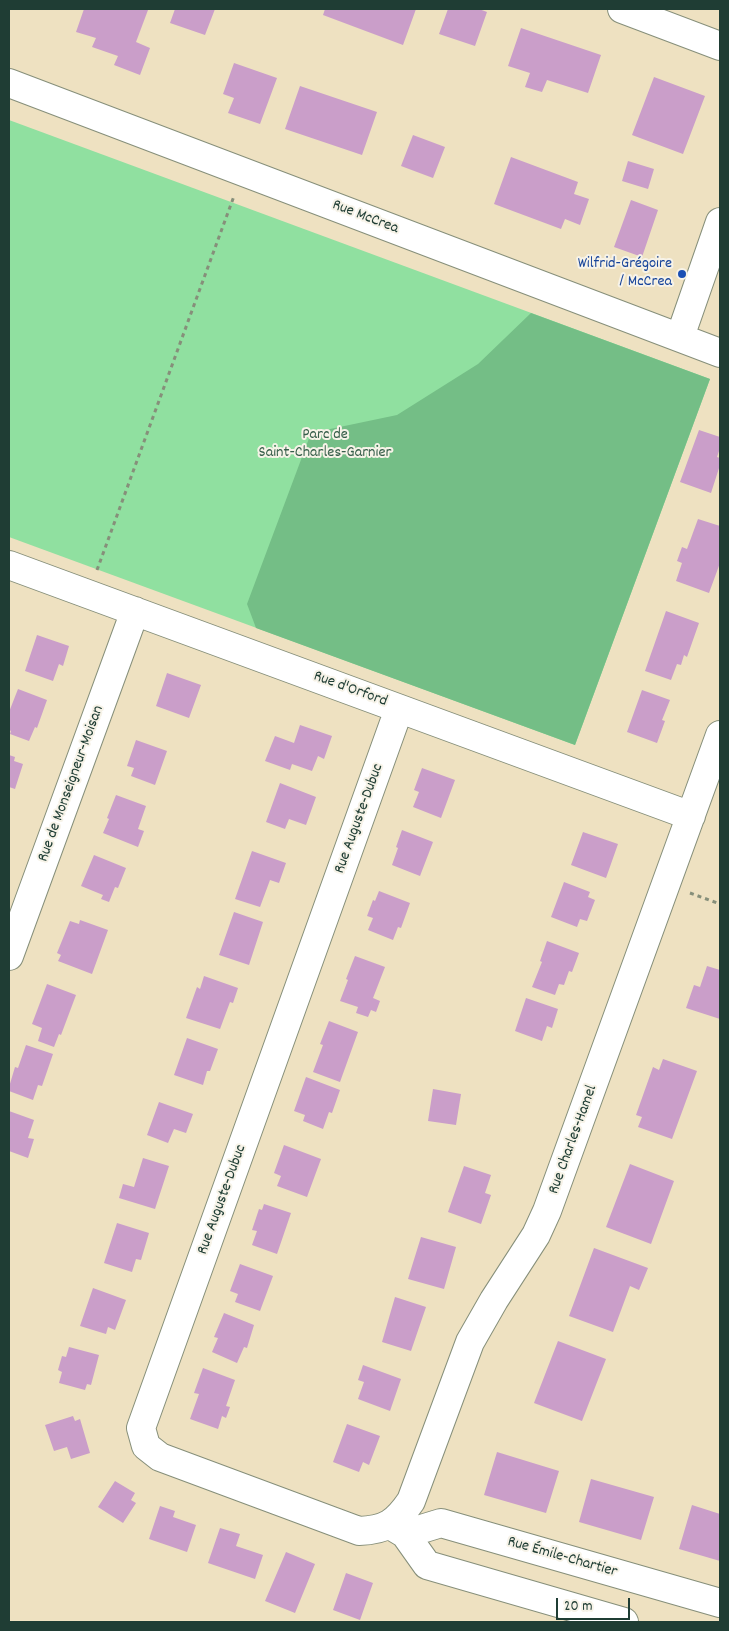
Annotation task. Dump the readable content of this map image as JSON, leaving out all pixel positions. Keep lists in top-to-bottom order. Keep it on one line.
{"streets":{"street":["Rue McCrea","Rue d'Orford","Rue de Monseigneur-Moisan","Rue Auguste-Dubuc","Rue Charles-Hamel","Rue Émile-Chartier"]},"crossings":[["Rue d'Orford","Rue de Monseigneur-Moisan"],["Rue d'Orford","Rue Auguste-Dubuc"],["Rue d'Orford","Rue Charles-Hamel"],["Rue Auguste-Dubuc","Rue Charles-Hamel"],["Rue Auguste-Dubuc","Rue Émile-Chartier"],["Rue Charles-Hamel","Rue Émile-Chartier"]],"parks":["Parc de Saint-Charles-Garnier"],"places":["Wilfrid-Grégoire / McCrea"],"scale_bar":"20 m"}
